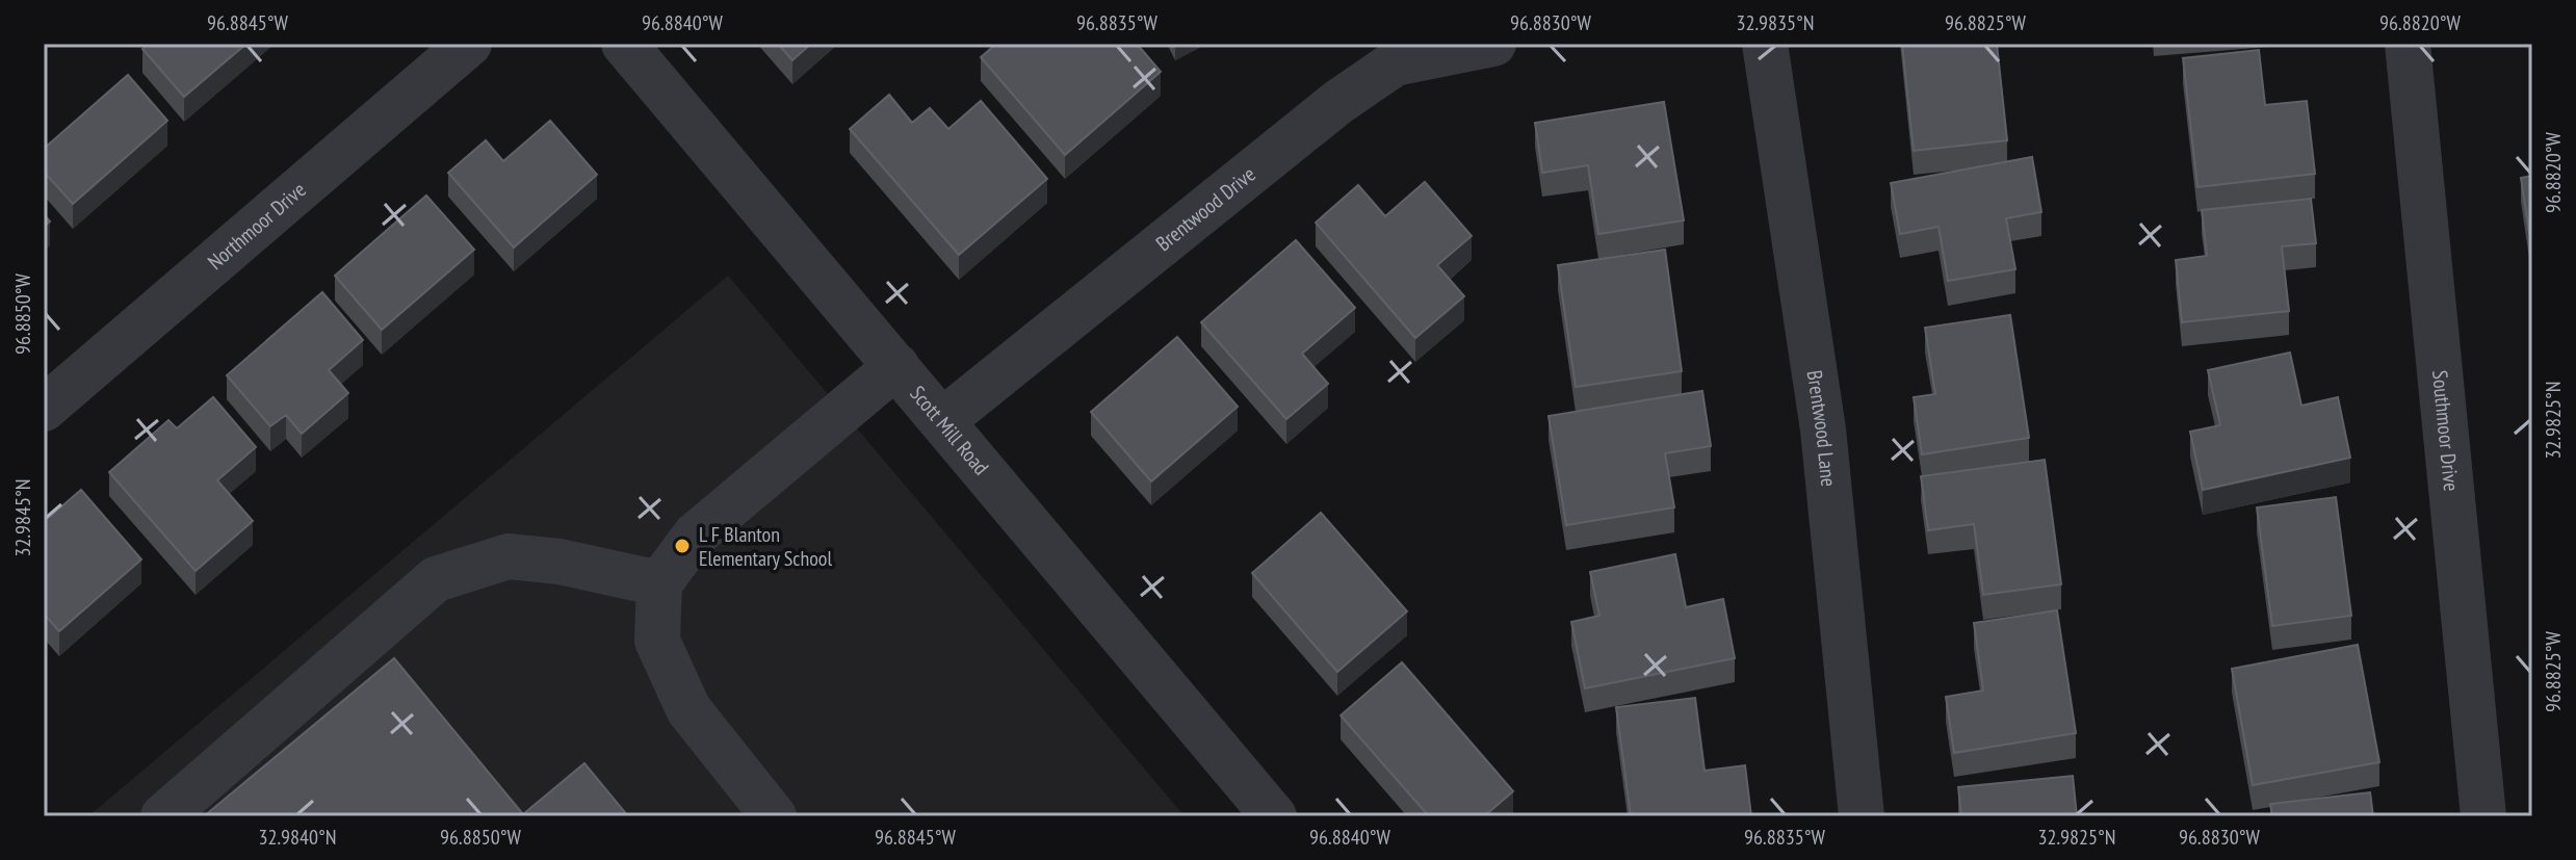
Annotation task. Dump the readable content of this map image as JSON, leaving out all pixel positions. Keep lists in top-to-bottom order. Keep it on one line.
{"streets":{"street":["Brentwood Drive","Northmoor Drive","Scott Mill Road","Brentwood Lane","Southmoor Drive"]},"crossings":[["Brentwood Drive","Scott Mill Road"]],"places":["L F Blanton Elementary School"],"coordinates":["96.8845°W","96.8840°W","96.8835°W","96.8830°W","32.9835°N","96.8825°W","96.8820°W","96.8850°W","32.9825°N","32.9845°N","32.9840°N"]}
